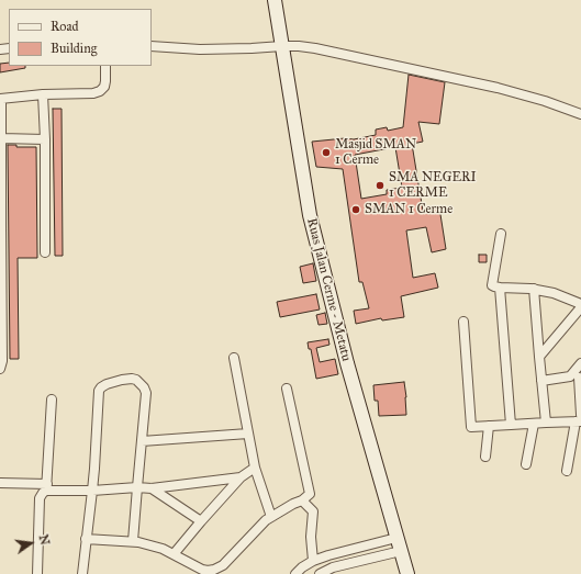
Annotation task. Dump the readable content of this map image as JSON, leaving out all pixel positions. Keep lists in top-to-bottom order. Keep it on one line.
{"streets":{"main road":["Ruas Jalan Cerme - Metatu"]},"places":["Masjid SMAN 1 Cerme","SMA NEGERI 1 CERME","SMAN 1 Cerme"],"legend":["Road","Building"],"north":"right"}
